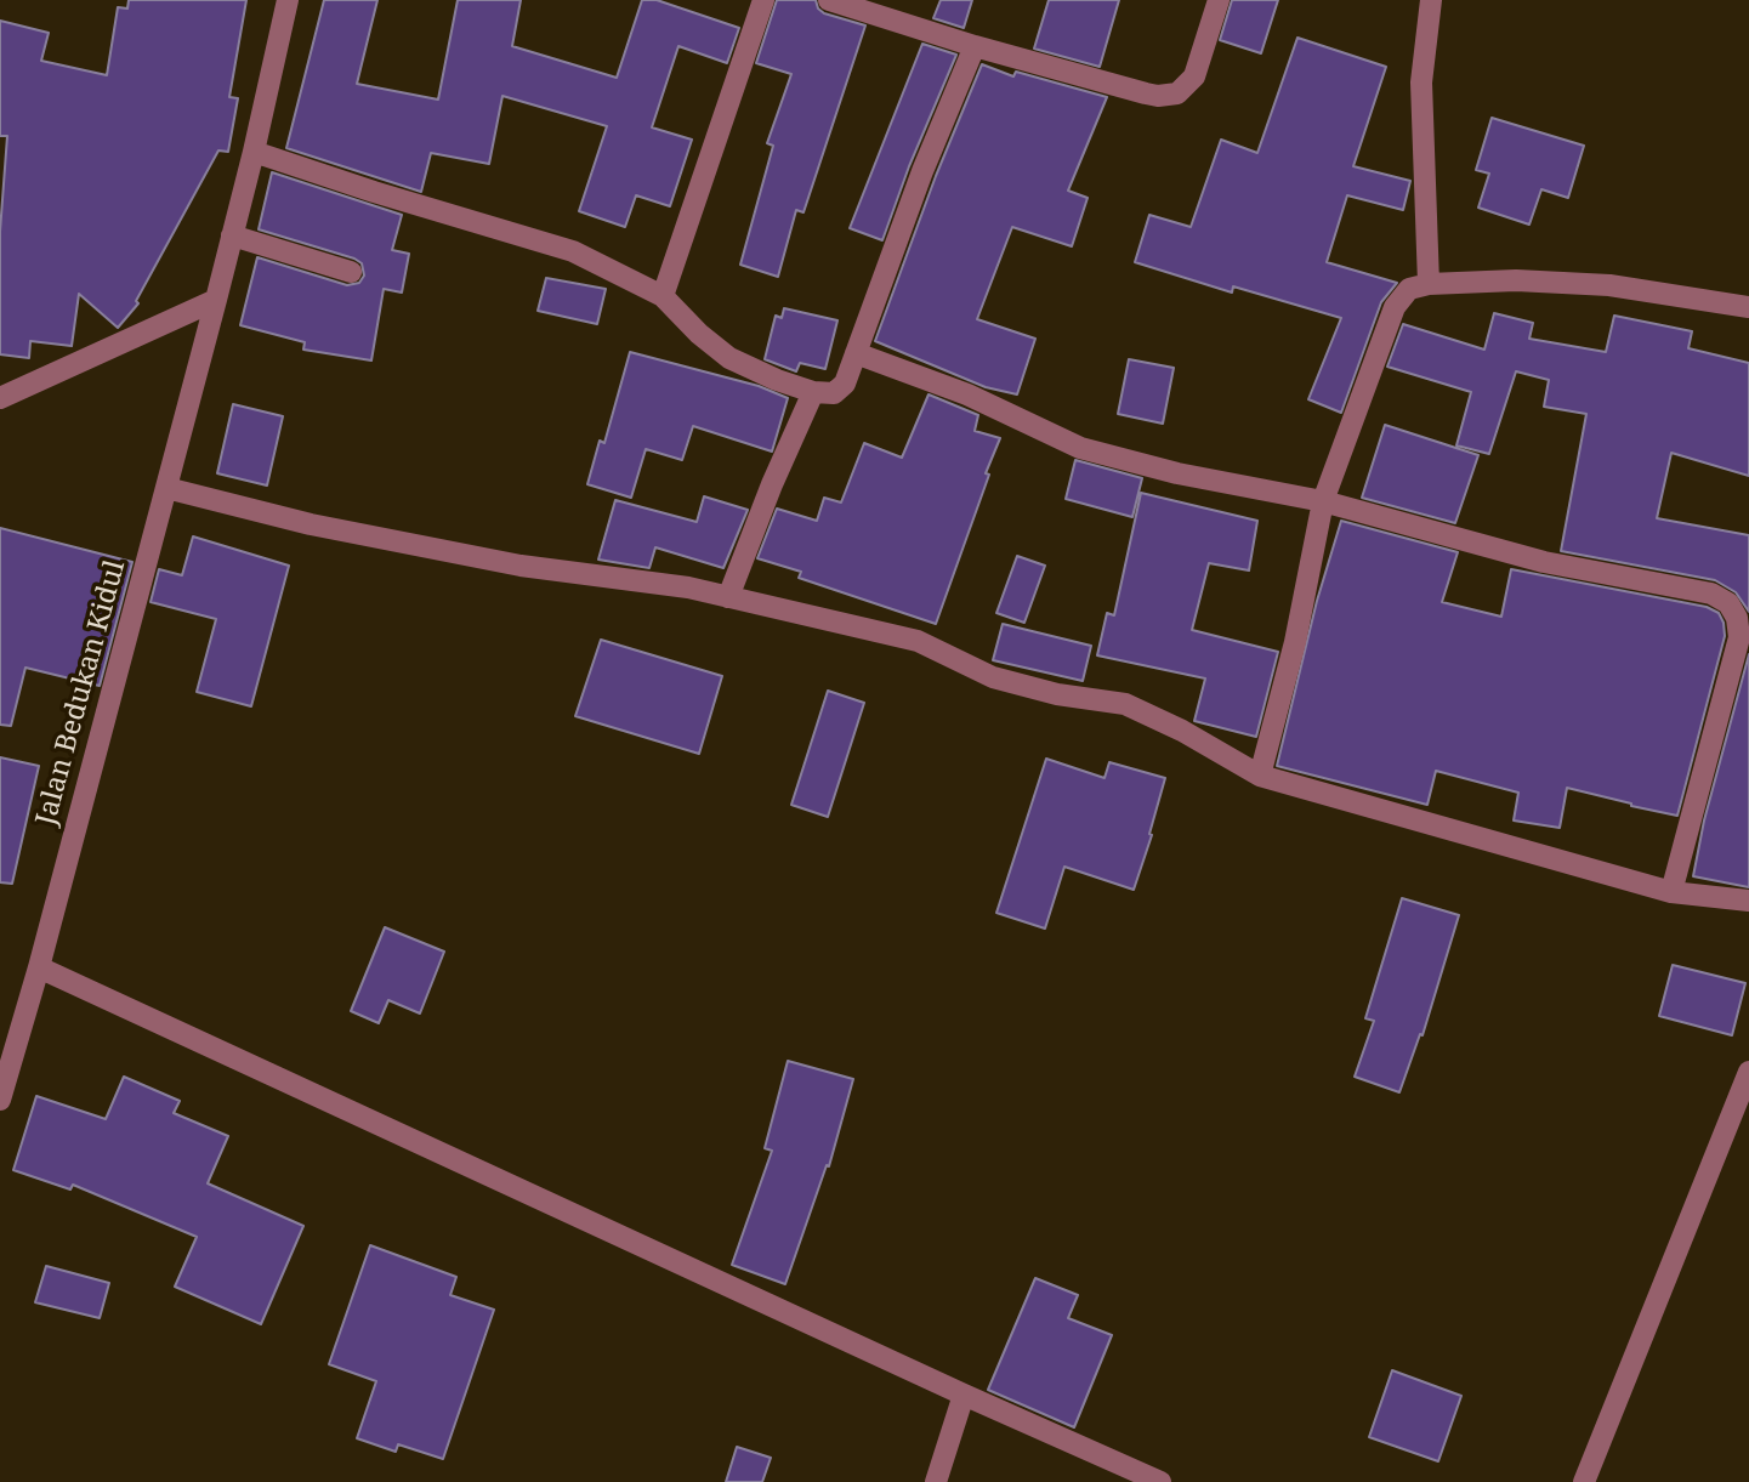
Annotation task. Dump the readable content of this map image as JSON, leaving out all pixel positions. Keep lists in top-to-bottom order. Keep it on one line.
{"streets":{"street":["Jalan Bedukan Kidul"]}}
